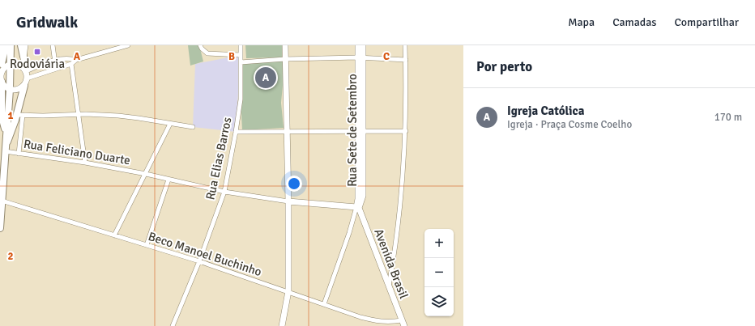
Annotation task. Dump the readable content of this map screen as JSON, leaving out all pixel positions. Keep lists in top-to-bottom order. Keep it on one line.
{"streets":{"street":["Rua Sete de Setembro","Rua Feliciano Duarte","Rua Elias Barros","Beco Manoel Buchinho","Avenida Brasil"]},"crossings":[["Rua Sete de Setembro","Beco Manoel Buchinho"],["Rua Sete de Setembro","Avenida Brasil"],["Rua Elias Barros","Beco Manoel Buchinho"],["Beco Manoel Buchinho","Avenida Brasil"]],"places":{"transit":["Rodoviária"]},"page":{"header":"Gridwalk","nav":["Mapa","Camadas","Compartilhar"],"heading":"Por perto","pins":"A","list":[{"mark":"A","name":"Igreja Católica","note":"Igreja · Praça Cosme Coelho","value":"170 m"}],"map_buttons":["+","−"]},"grid":{"columns":["A","B","C"],"rows":["1","2"]}}
